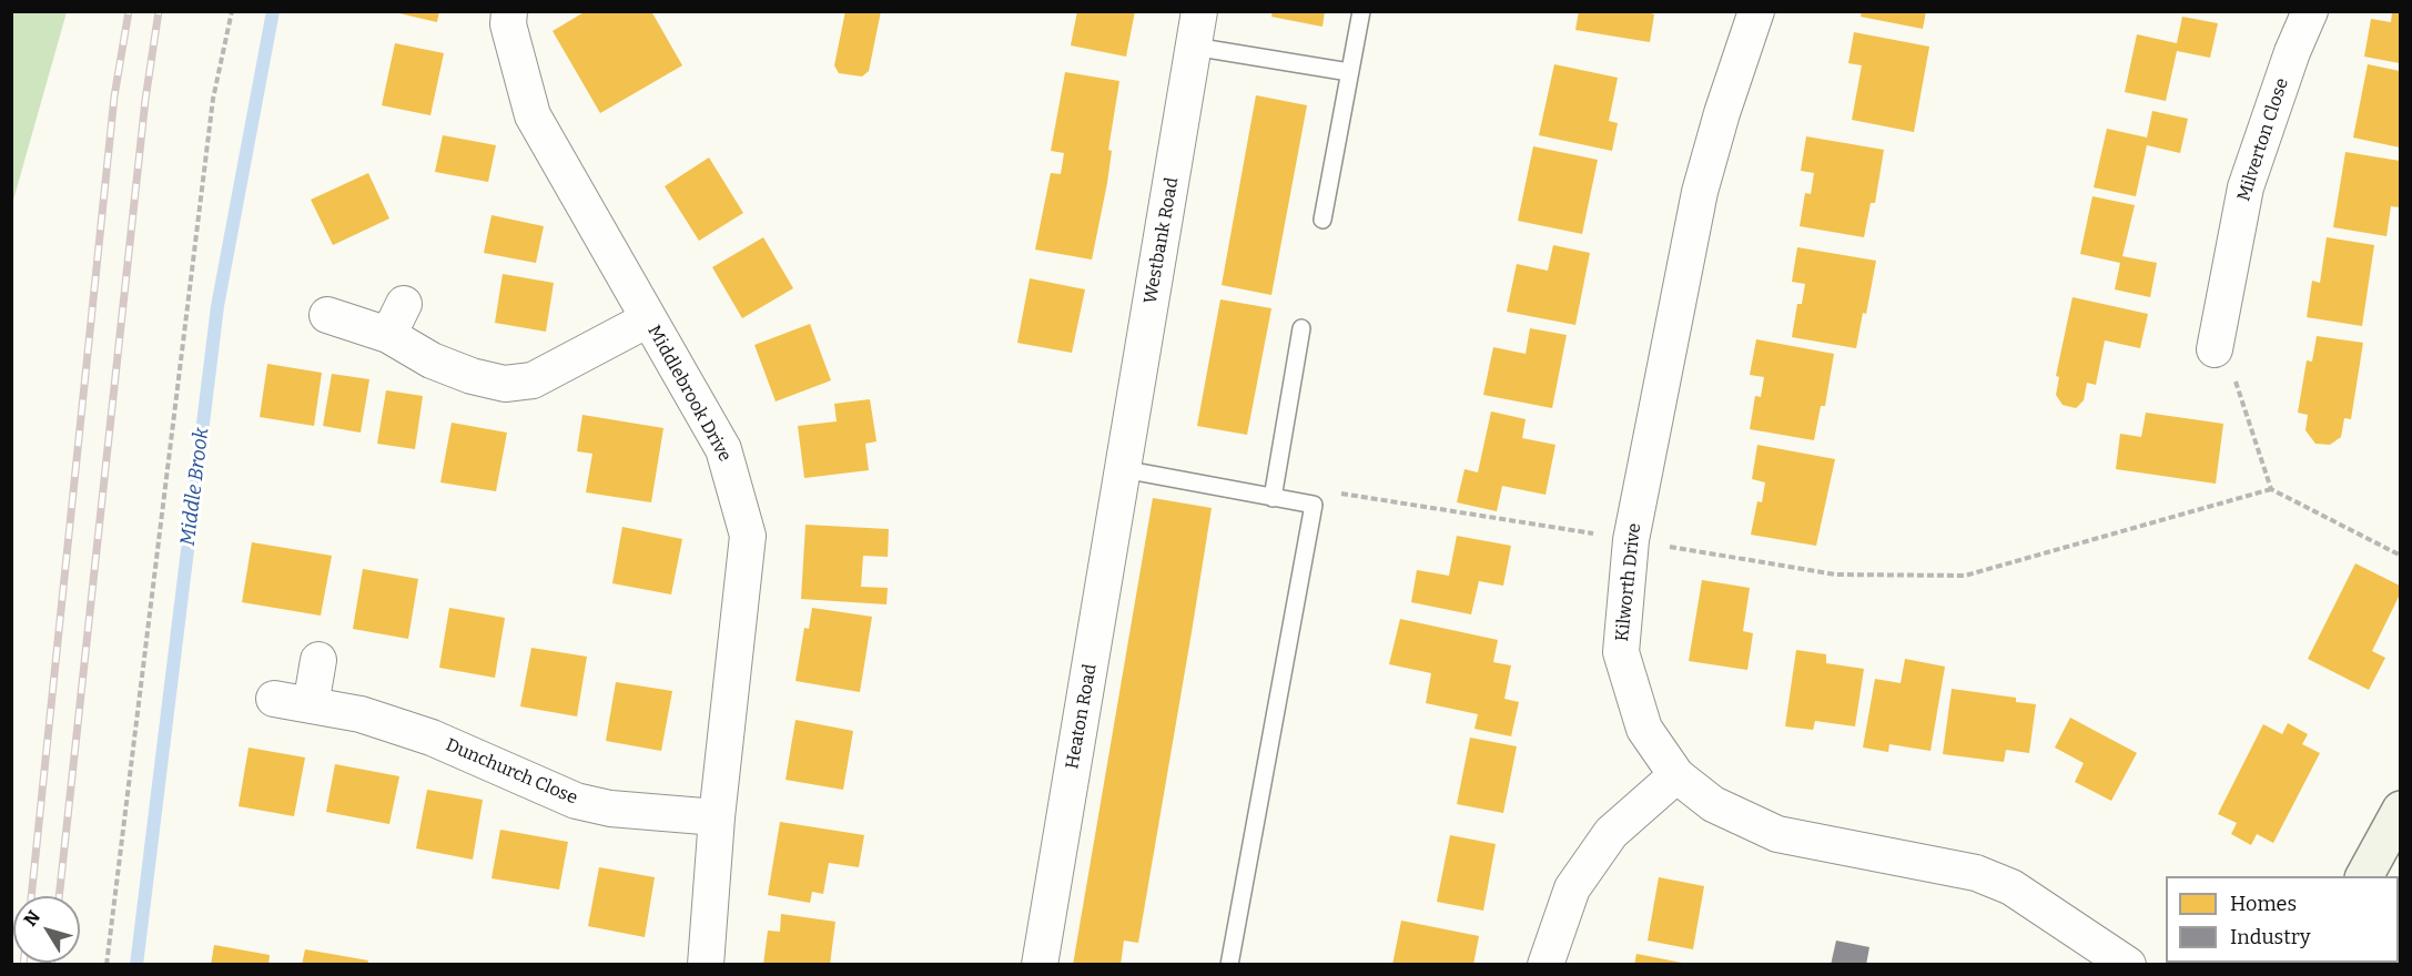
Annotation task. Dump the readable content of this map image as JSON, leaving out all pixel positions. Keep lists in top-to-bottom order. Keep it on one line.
{"streets":{"street":["Milverton Close","Westbank Road","Middlebrook Drive","Kilworth Drive","Heaton Road","Dunchurch Close"]},"crossings":[["Westbank Road","Heaton Road"],["Middlebrook Drive","Dunchurch Close"]],"water":["Middle Brook"],"legend":["Homes","Industry"],"north":"top left"}
